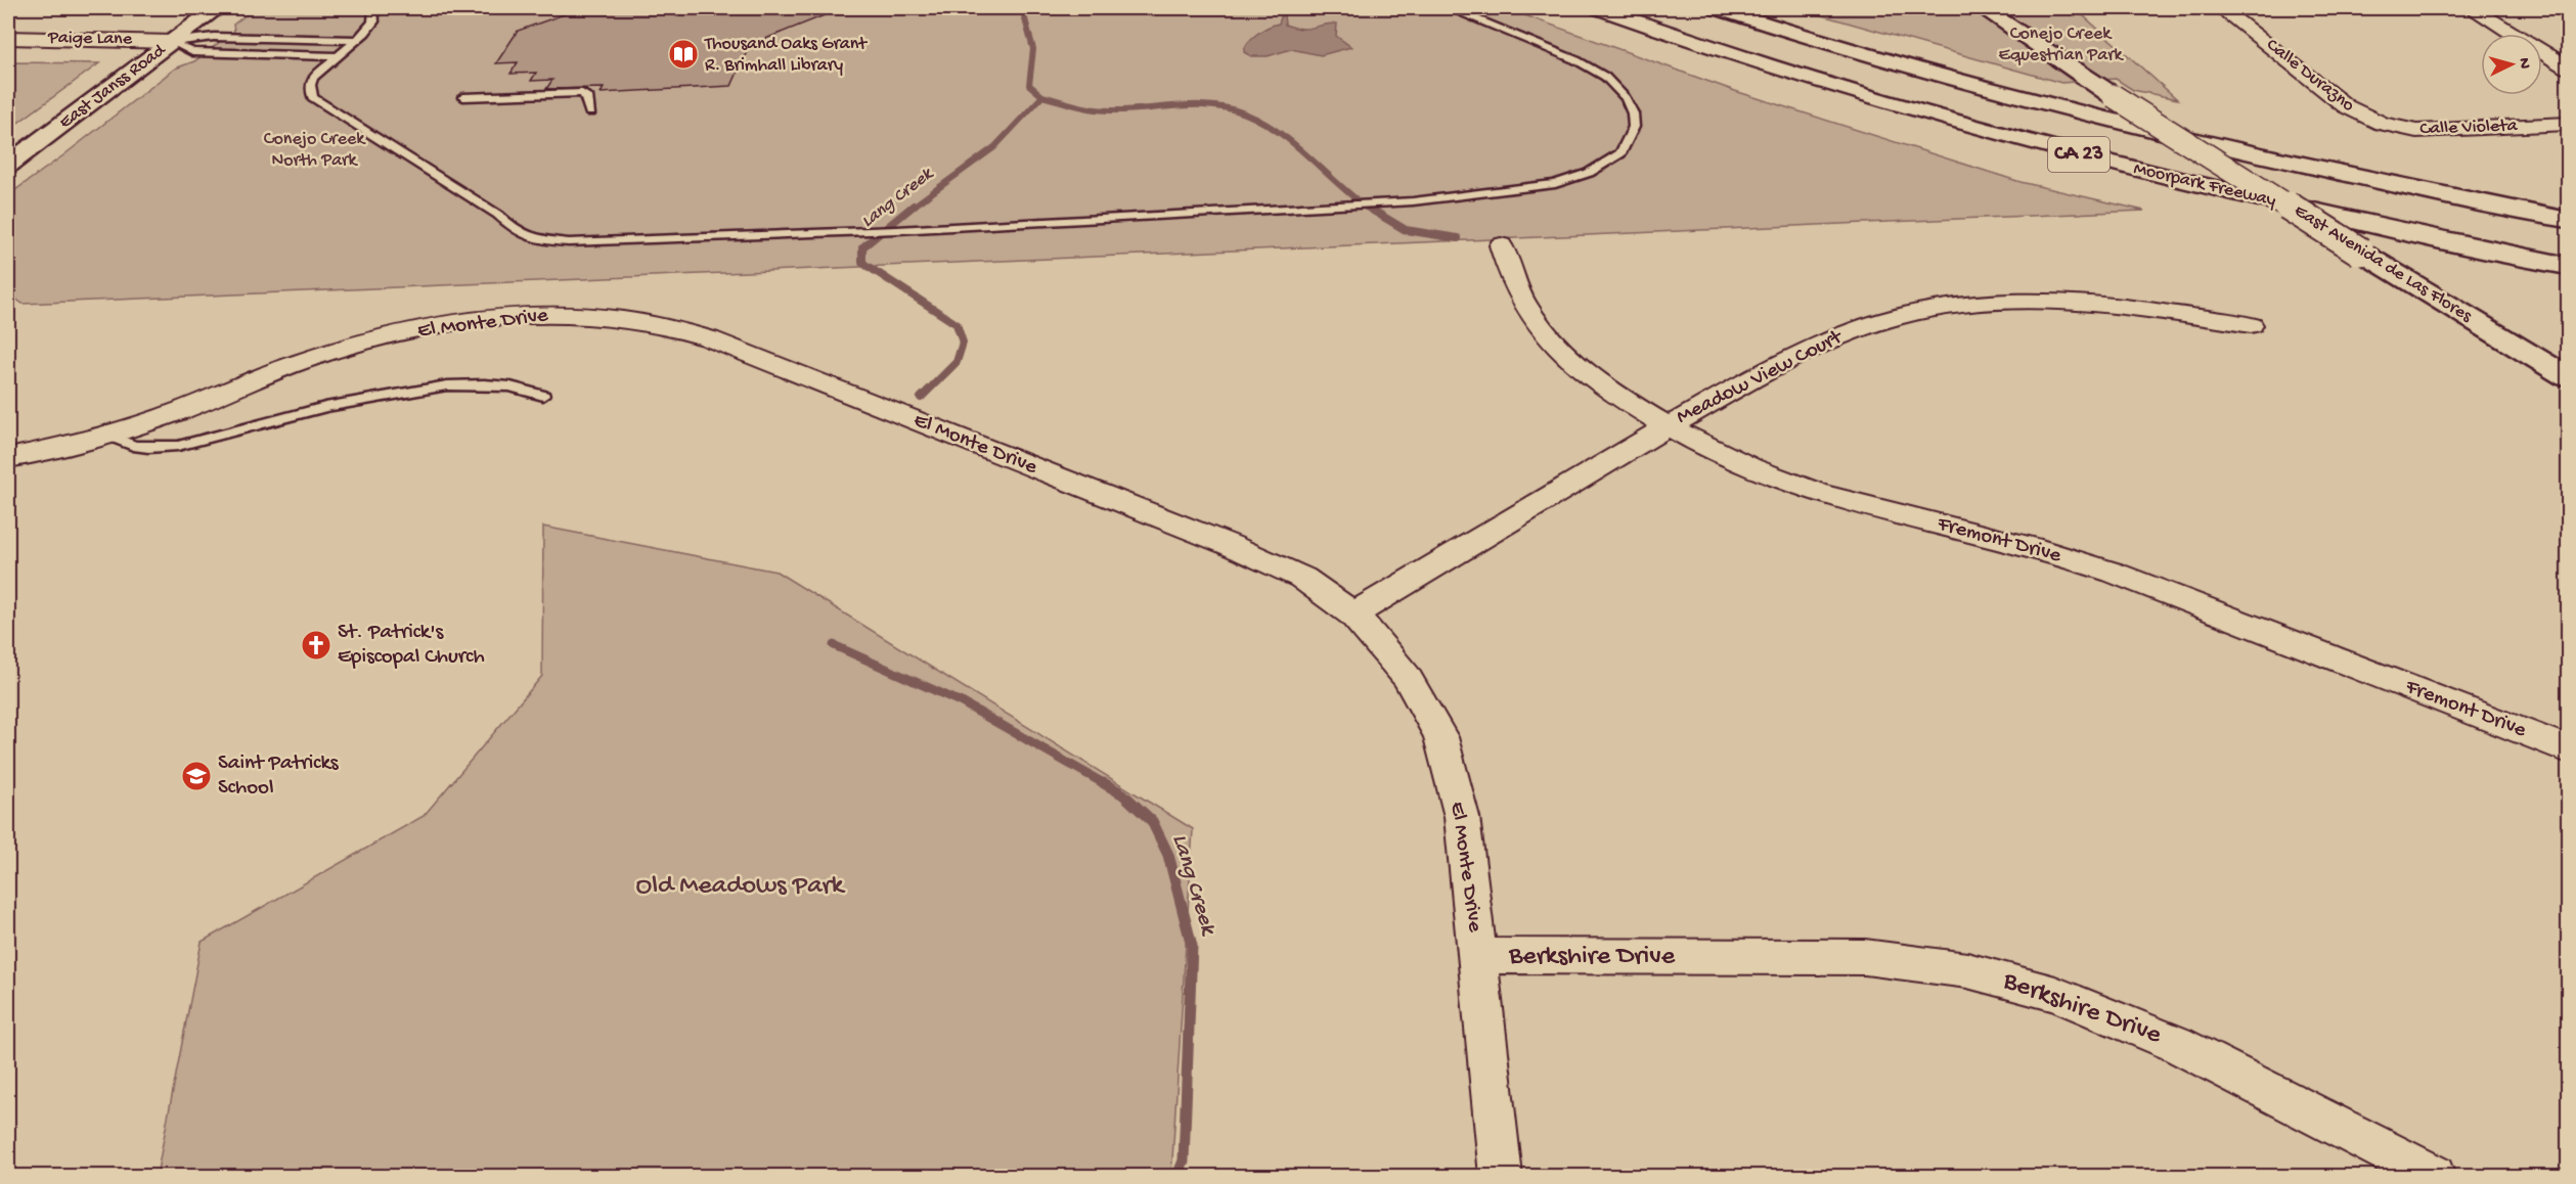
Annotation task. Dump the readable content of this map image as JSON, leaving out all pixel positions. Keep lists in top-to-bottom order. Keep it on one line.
{"streets":{"main road":["East Janss Road","CA 23","Moorpark Freeway","East Avenida de Las Flores"],"street":["Paige Lane","Calle Durazno","Calle Violeta","El Monte Drive","Meadow View Court","Fremont Drive","Berkshire Drive"]},"crossings":[["Paige Lane","East Janss Road"],["Calle Durazno","Calle Violeta"],["El Monte Drive","Meadow View Court"],["El Monte Drive","Berkshire Drive"],["Meadow View Court","Fremont Drive"]],"water":["Lang Creek"],"parks":["Conejo Creek Equestrian Park","Conejo Creek North Park","Old Meadows Park"],"places":{"library":["Thousand Oaks Grant R. Brimhall Library"],"church":["St. Patrick's Episcopal Church"],"school or university":["Saint Patricks School"]},"north":"right"}
